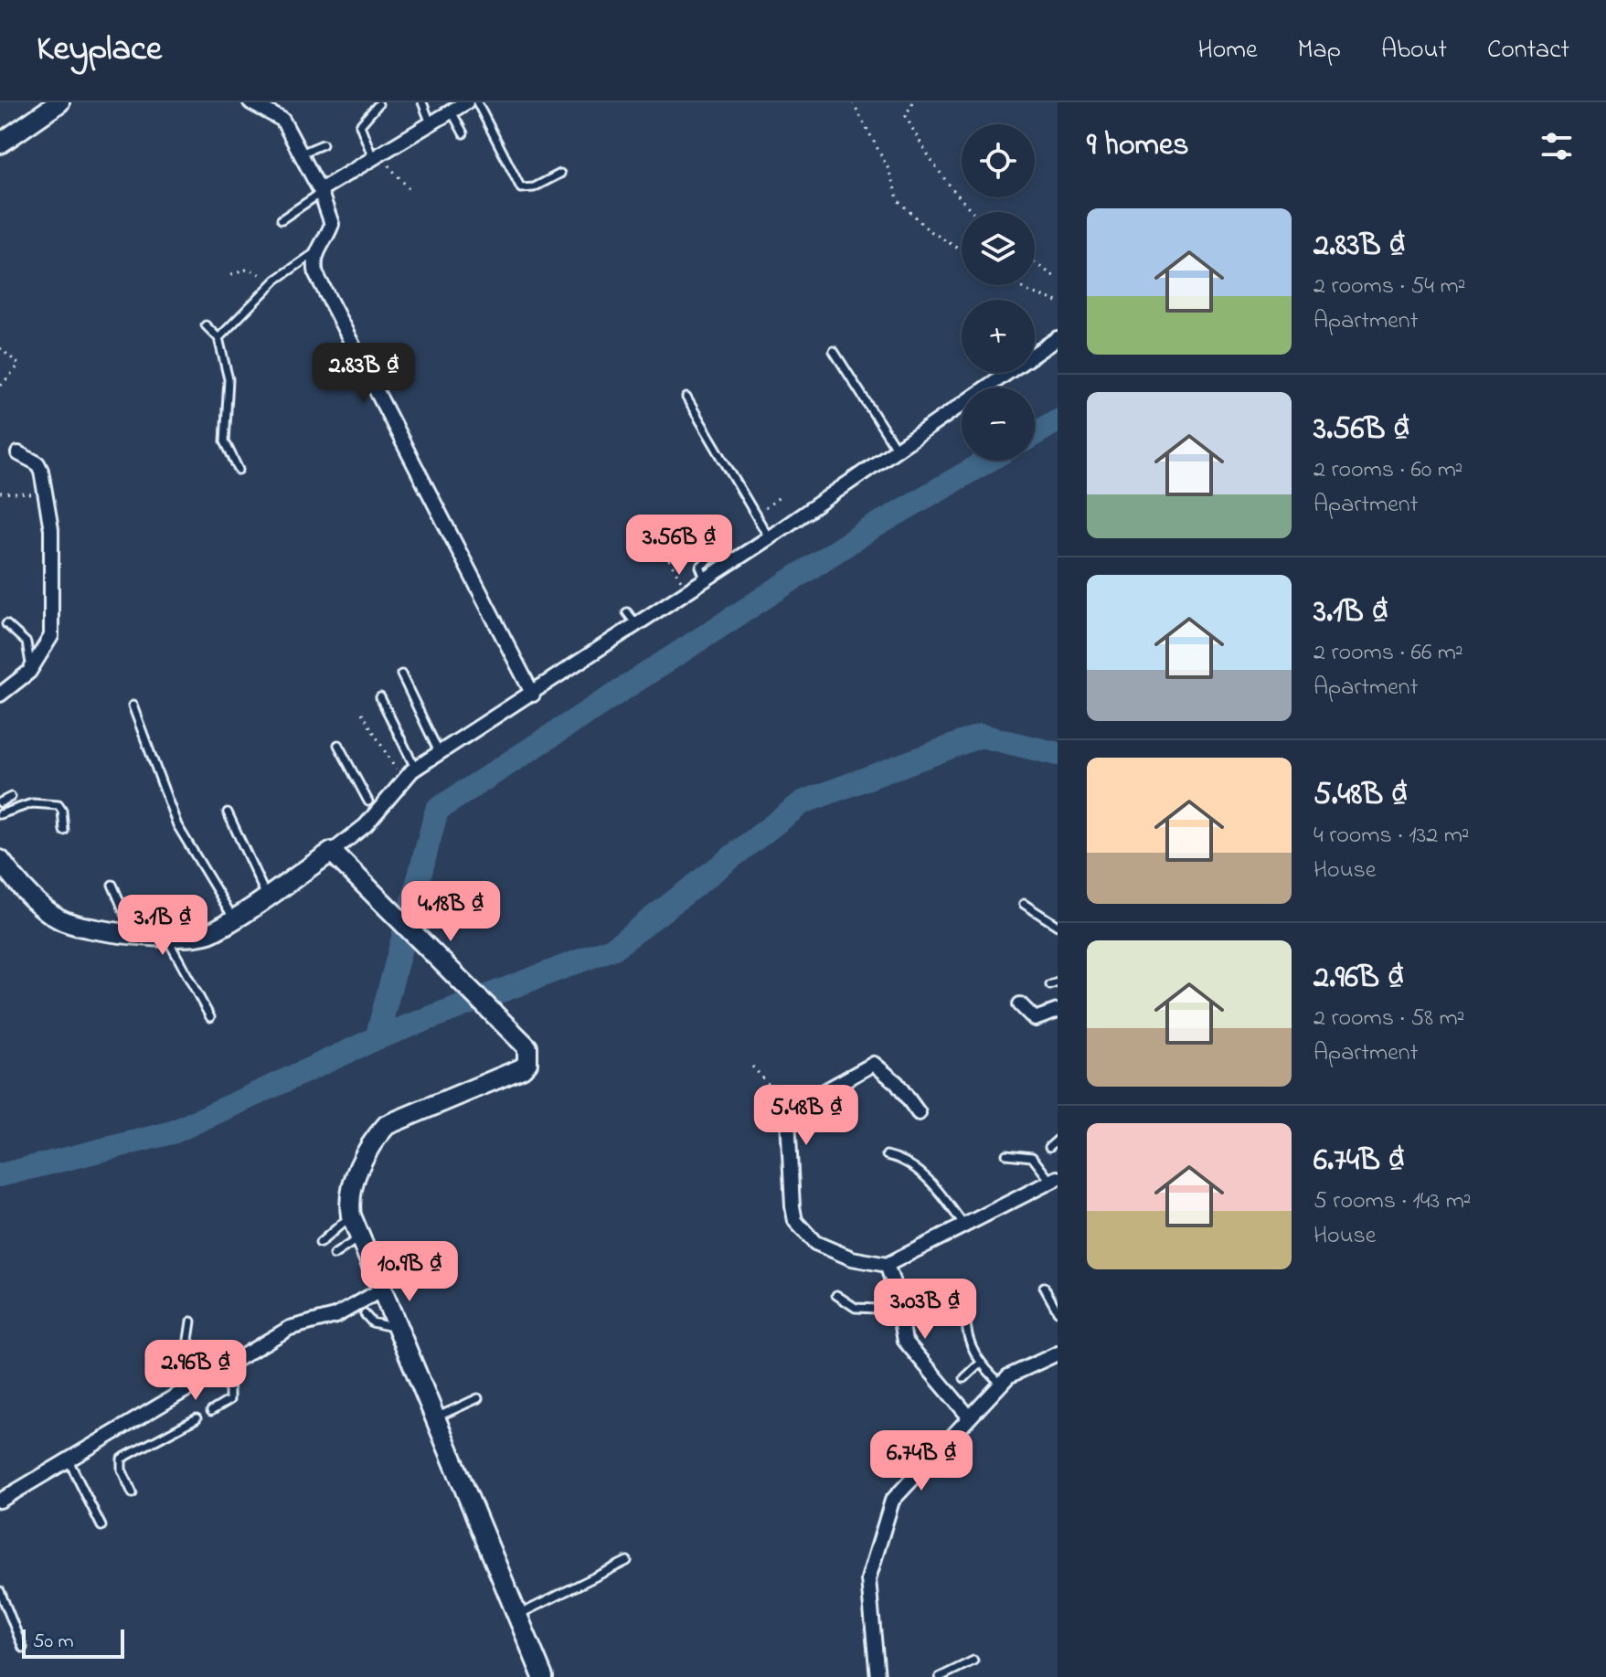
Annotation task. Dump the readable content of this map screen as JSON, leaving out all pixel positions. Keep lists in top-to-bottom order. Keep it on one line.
{"scale_bar":"50 m","page":{"header":"Keyplace","nav":["Home","Map","About","Contact"],"heading":"9 homes","map_buttons":["+","−"],"list":[{"name":"2.83B ₫","note":"2 rooms · 54 m² · Apartment"},{"name":"3.56B ₫","note":"2 rooms · 60 m² · Apartment"},{"name":"3.1B ₫","note":"2 rooms · 66 m² · Apartment"},{"name":"5.48B ₫","note":"4 rooms · 132 m² · House"},{"name":"2.96B ₫","note":"2 rooms · 58 m² · Apartment"},{"name":"6.74B ₫","note":"5 rooms · 143 m² · House"}],"price":["2.83B ₫","3.56B ₫","4.18B ₫","3.1B ₫","5.48B ₫","10.9B ₫","3.03B ₫","2.96B ₫","6.74B ₫"],"scale":"50 m"}}
